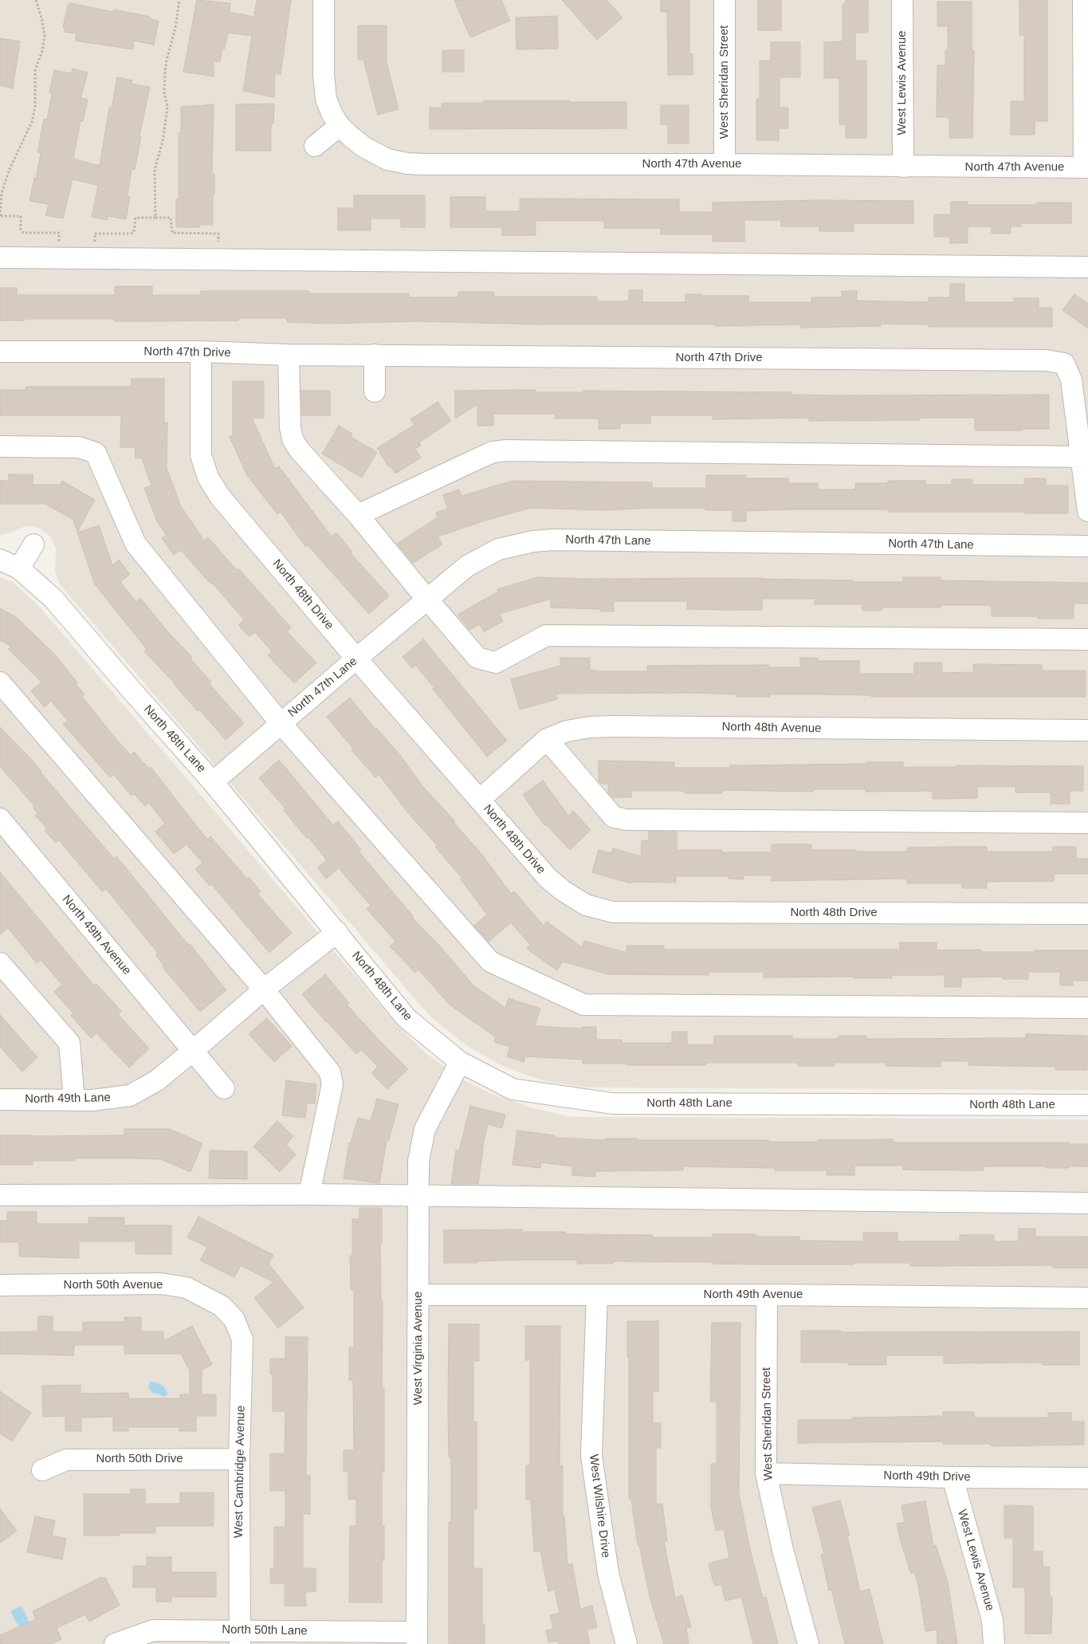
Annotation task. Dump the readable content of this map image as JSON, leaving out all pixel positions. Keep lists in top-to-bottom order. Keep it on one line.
{"streets":{"street":["West Sheridan Street","West Lewis Avenue","North 47th Avenue","North 47th Drive","North 47th Lane","North 48th Drive","North 48th Avenue","North 48th Lane","North 49th Avenue","North 49th Lane","North 50th Avenue","West Virginia Avenue","North 50th Drive","West Cambridge Avenue","North 49th Drive","West Wilshire Drive","North 50th Lane"]},"crossings":[["West Sheridan Street","North 47th Avenue"],["West Sheridan Street","North 49th Avenue"],["West Sheridan Street","North 49th Drive"],["West Lewis Avenue","North 47th Avenue"],["West Lewis Avenue","North 49th Drive"],["North 47th Drive","North 48th Drive"],["North 47th Lane","North 48th Drive"],["North 47th Lane","North 48th Lane"],["North 48th Drive","North 48th Avenue"],["North 48th Lane","North 49th Lane"],["North 48th Lane","West Virginia Avenue"],["North 49th Avenue","North 49th Lane"],["North 49th Avenue","West Virginia Avenue"],["North 49th Avenue","West Wilshire Drive"],["North 50th Avenue","West Cambridge Avenue"],["West Virginia Avenue","North 50th Lane"],["North 50th Drive","West Cambridge Avenue"],["West Cambridge Avenue","North 50th Lane"]]}
